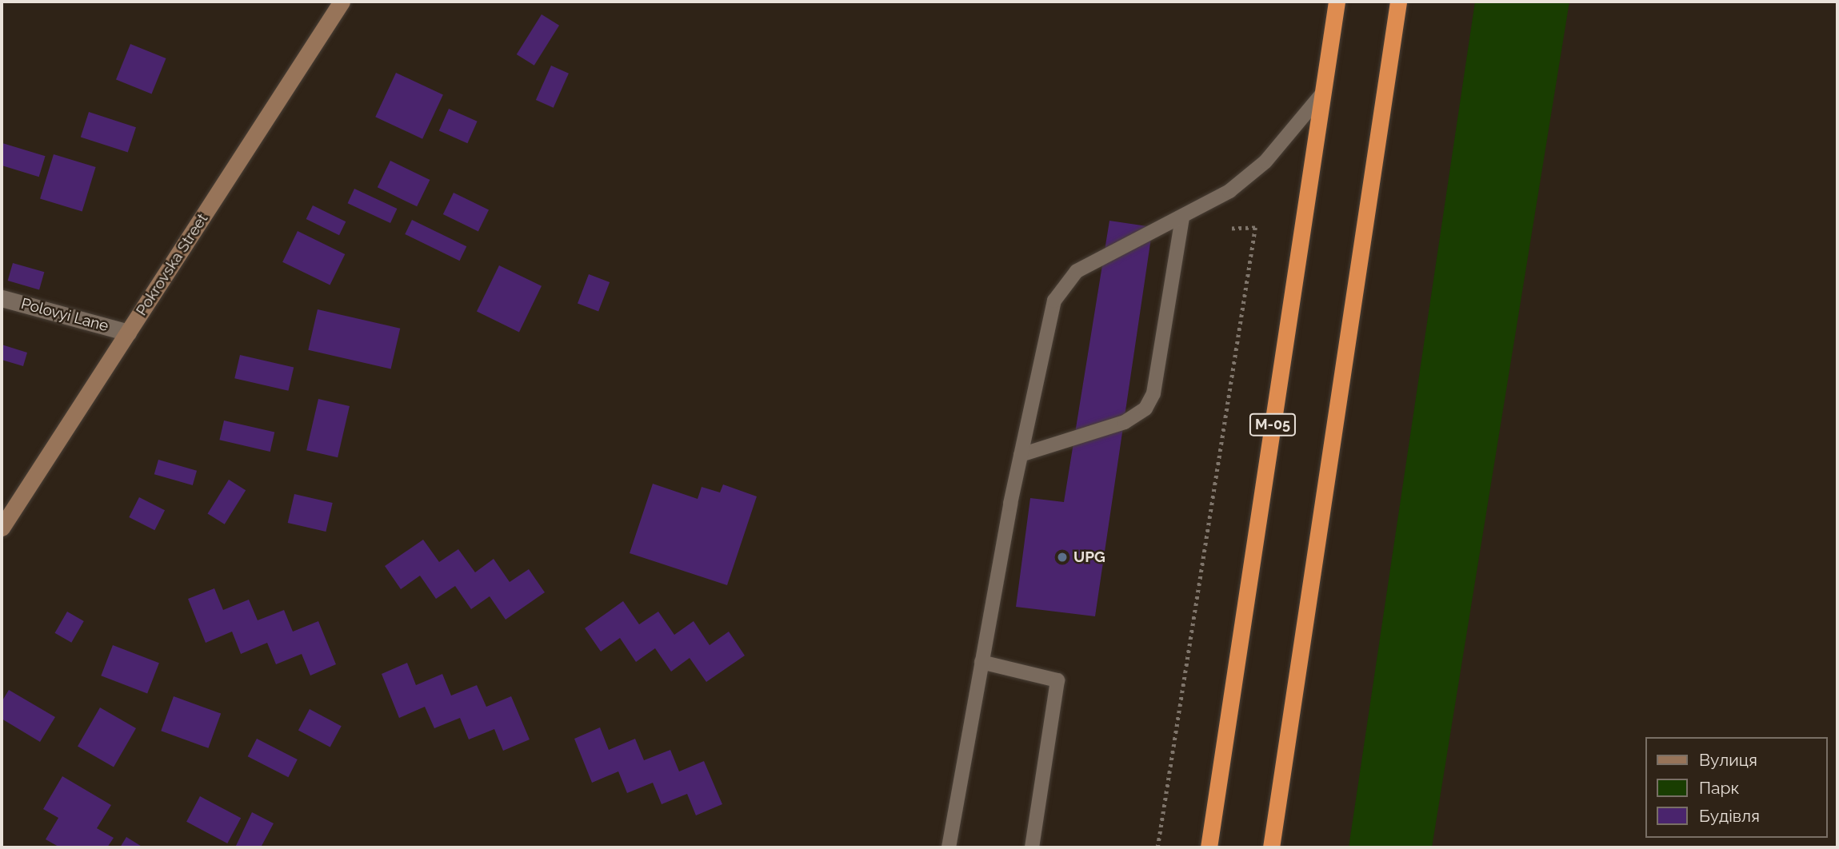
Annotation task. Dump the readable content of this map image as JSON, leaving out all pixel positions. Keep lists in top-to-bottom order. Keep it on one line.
{"streets":{"highway":["М-05"],"street":["Pokrovska Street","Polovyi Lane"]},"crossings":[["Pokrovska Street","Polovyi Lane"]],"places":["UPG"],"legend":["Вулиця","Парк","Будівля"]}
